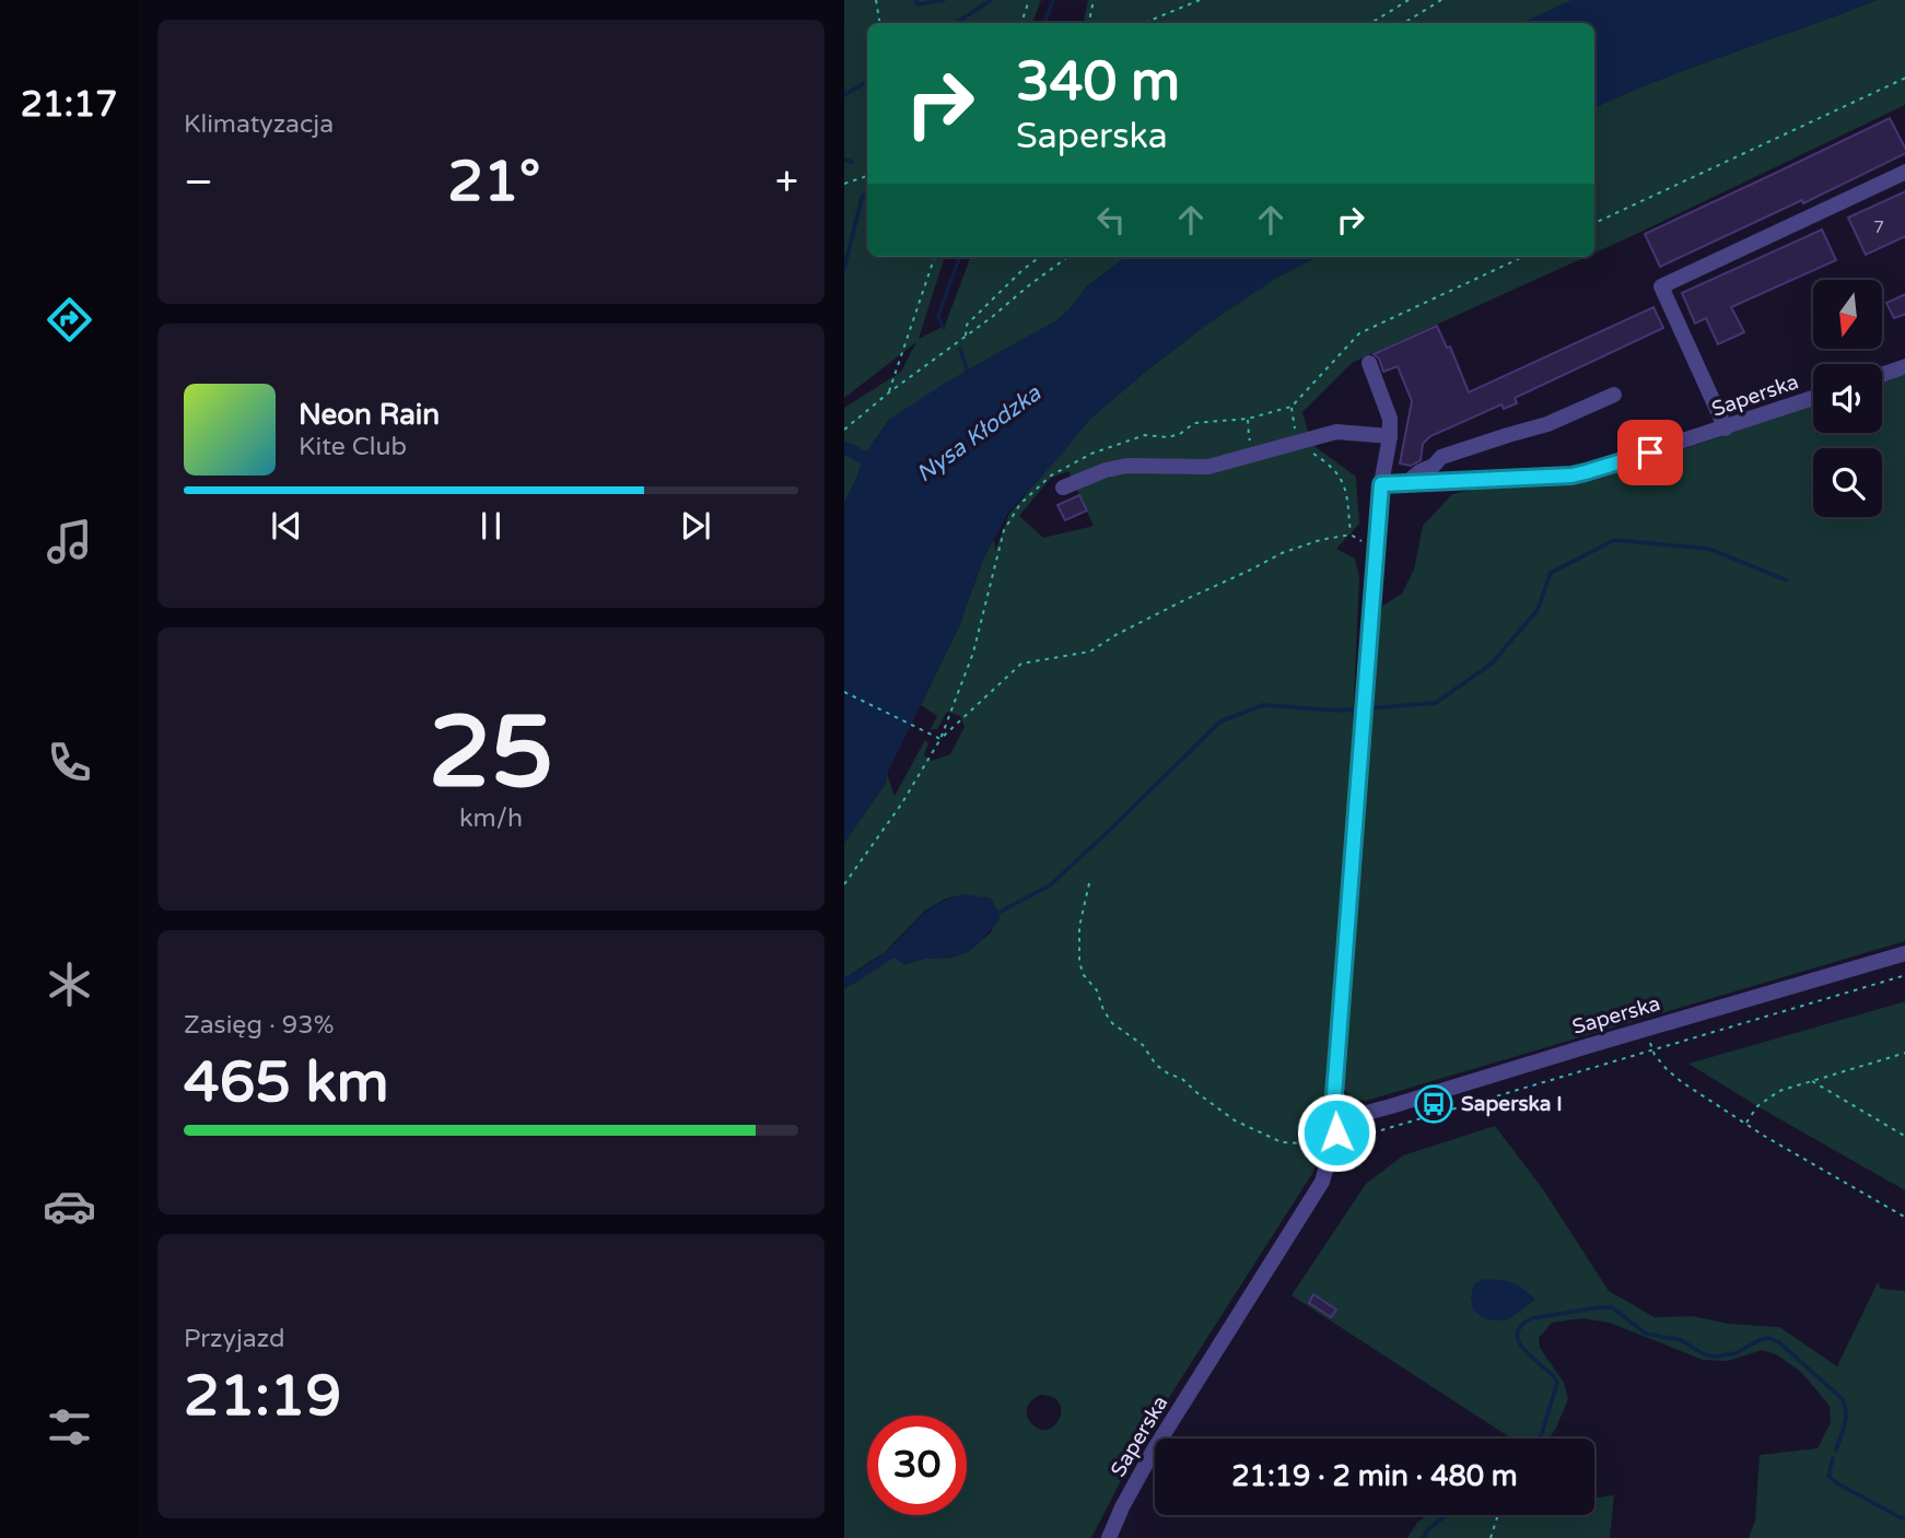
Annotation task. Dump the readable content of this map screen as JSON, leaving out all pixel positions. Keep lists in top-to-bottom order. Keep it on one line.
{"streets":{"street":["Saperska"]},"water":["Nysa Kłodzka"],"places":{"bus stop":["Saperska I"]},"house_numbers":["7"],"north":"bottom","page":{"tabs":"21:17","tile":["Klimatyzacja",["25","km/h"],["Zasięg · 93%","465 km"],["Przyjazd","21:19"]],"turn":["340 m","Saperska"],"heat":["−","21°","+"],"song":["Neon Rain","Kite Club"],"limit":"30","trip":"21:19 · 2 min · 480 m"}}
